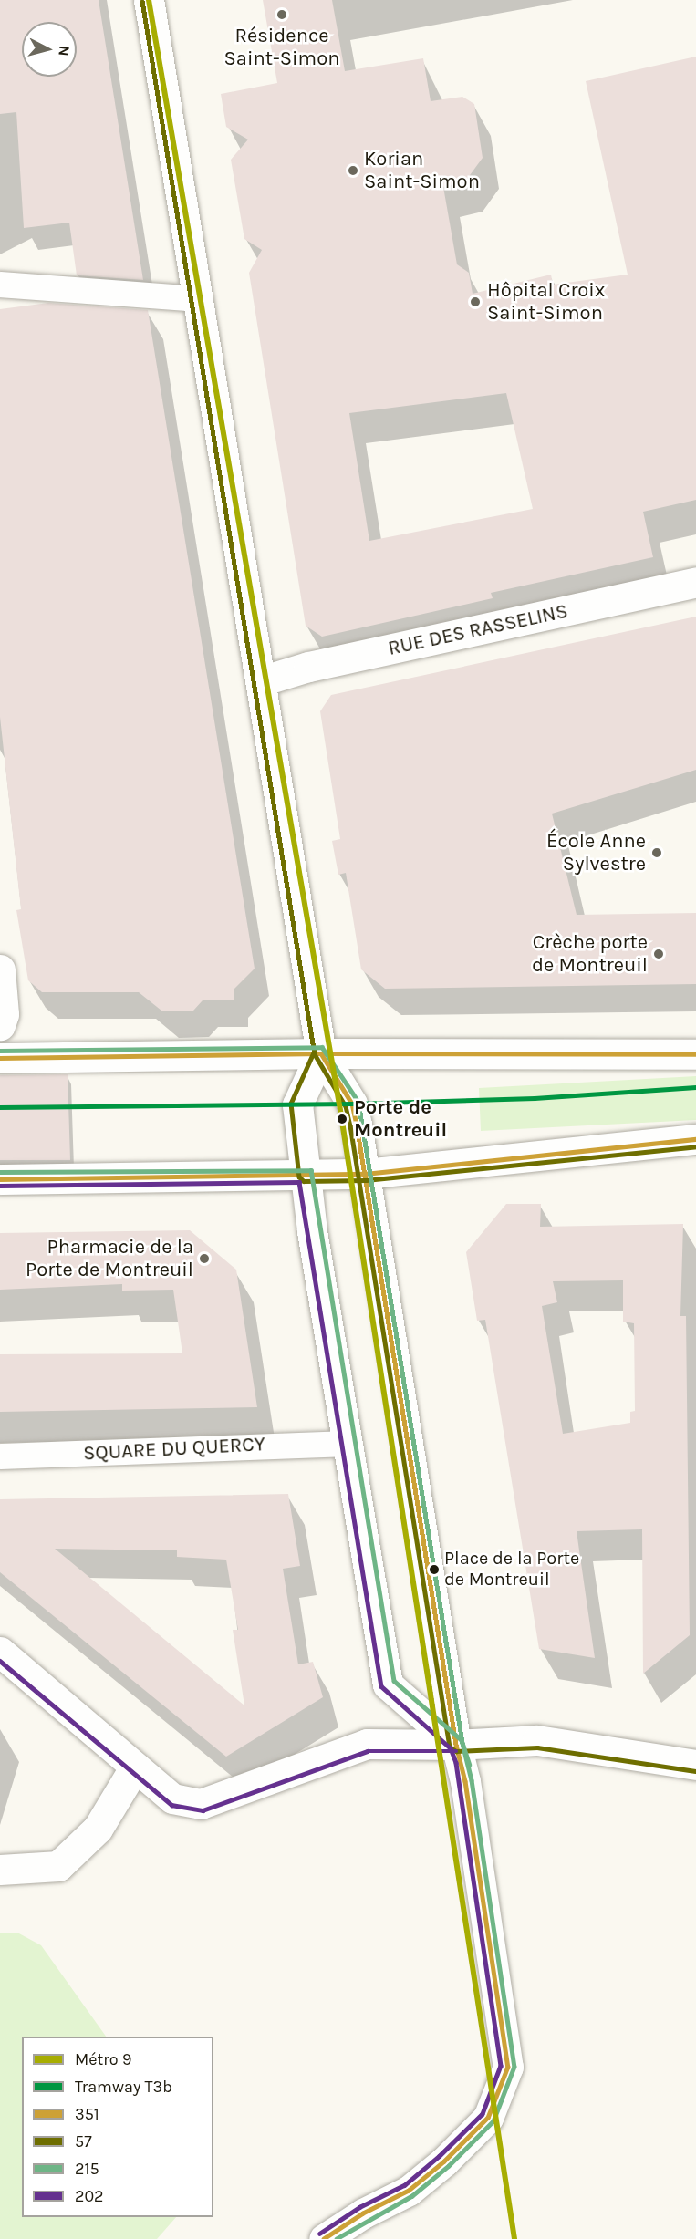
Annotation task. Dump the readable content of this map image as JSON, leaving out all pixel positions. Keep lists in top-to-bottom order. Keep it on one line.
{"streets":{"main road":["RUE DES RASSELINS"],"street":["SQUARE DU QUERCY"]},"places":["Résidence Saint-Simon","Korian Saint-Simon","Hôpital Croix Saint-Simon","École Anne Sylvestre","Crèche porte de Montreuil","Porte de Montreuil","Pharmacie de la Porte de Montreuil","Place de la Porte de Montreuil"],"lines":["metro line 9","transit line 57","transit line 215","transit line 351","tram line T3b","transit line 202"],"legend":["Métro 9","Tramway T3b","351","57","215","202"],"north":"right"}
